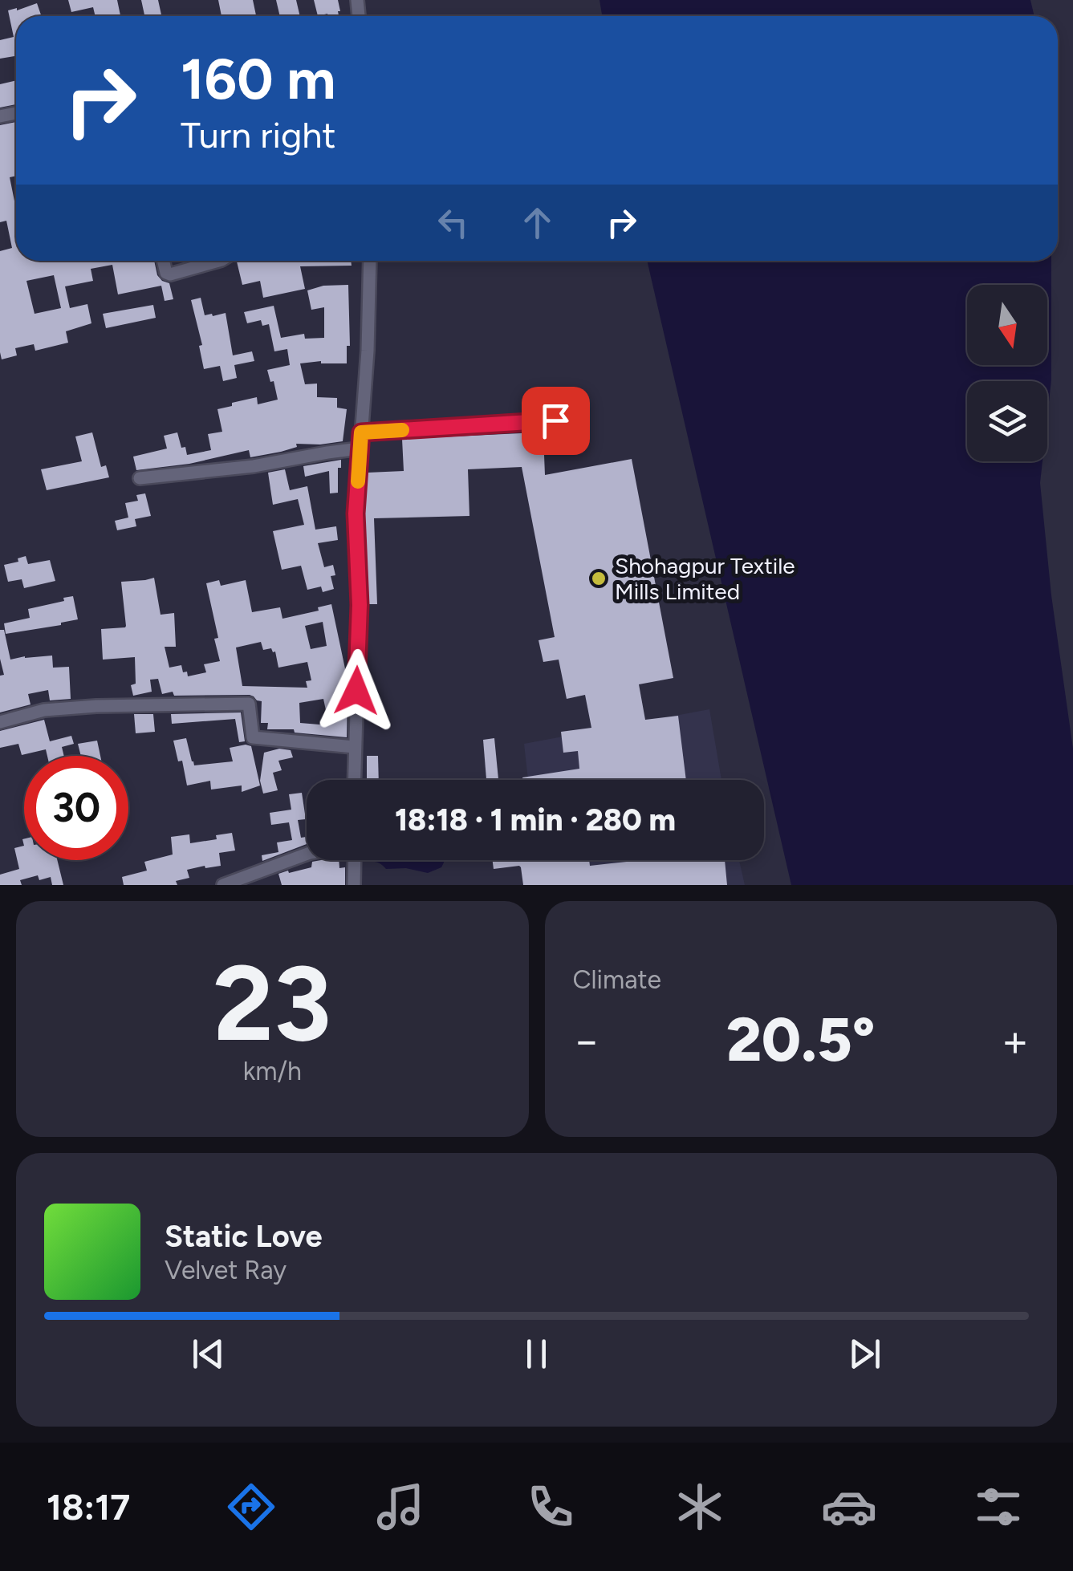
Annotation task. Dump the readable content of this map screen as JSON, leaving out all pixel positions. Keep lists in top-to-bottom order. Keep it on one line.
{"places":["Shohagpur Textile Mills Limited"],"north":"bottom","page":{"turn":["160 m","Turn right"],"limit":"30","trip":"18:18 · 1 min · 280 m","tile":[["23","km/h"],"Climate"],"heat":["−","20.5°","+"],"song":["Static Love","Velvet Ray"],"tabs":"18:17"}}
